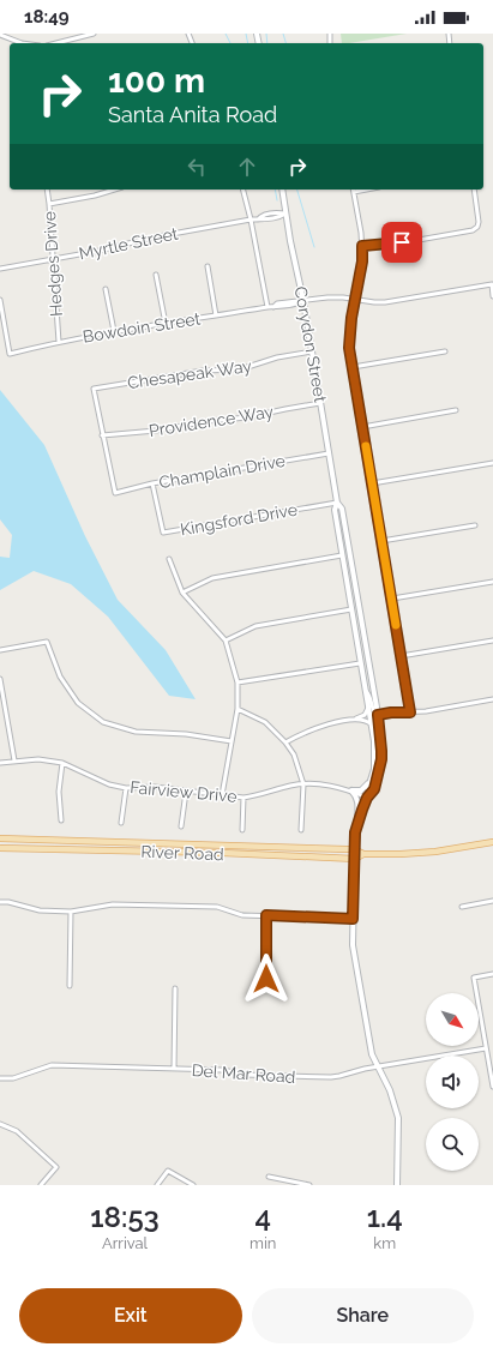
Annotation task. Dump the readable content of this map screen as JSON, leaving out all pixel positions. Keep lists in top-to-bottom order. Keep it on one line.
{"streets":{"main road":["Corydon Street","River Road"],"street":["Myrtle Street","Hedges Drive","Bowdoin Street","Chesapeak Way","Providence Way","Champlain Drive","Kingsford Drive","Fairview Drive","Del Mar Road"]},"crossings":[["Myrtle Street","Hedges Drive"],["Myrtle Street","Corydon Street"],["Hedges Drive","Bowdoin Street"],["Bowdoin Street","Corydon Street"],["Corydon Street","Chesapeak Way"],["Corydon Street","Providence Way"],["Corydon Street","Champlain Drive"],["Corydon Street","Kingsford Drive"],["Corydon Street","Fairview Drive"],["Corydon Street","River Road"],["Corydon Street","Del Mar Road"],["Chesapeak Way","Providence Way"],["Chesapeak Way","Champlain Drive"],["Providence Way","Champlain Drive"],["Champlain Drive","Kingsford Drive"]],"north":"bottom right","page":{"status":"18:49","turn":["100 m","Santa Anita Road"],"eta":["18:53","Arrival","4","min","1.4","km"],"buttons":["Exit","Share"]}}
